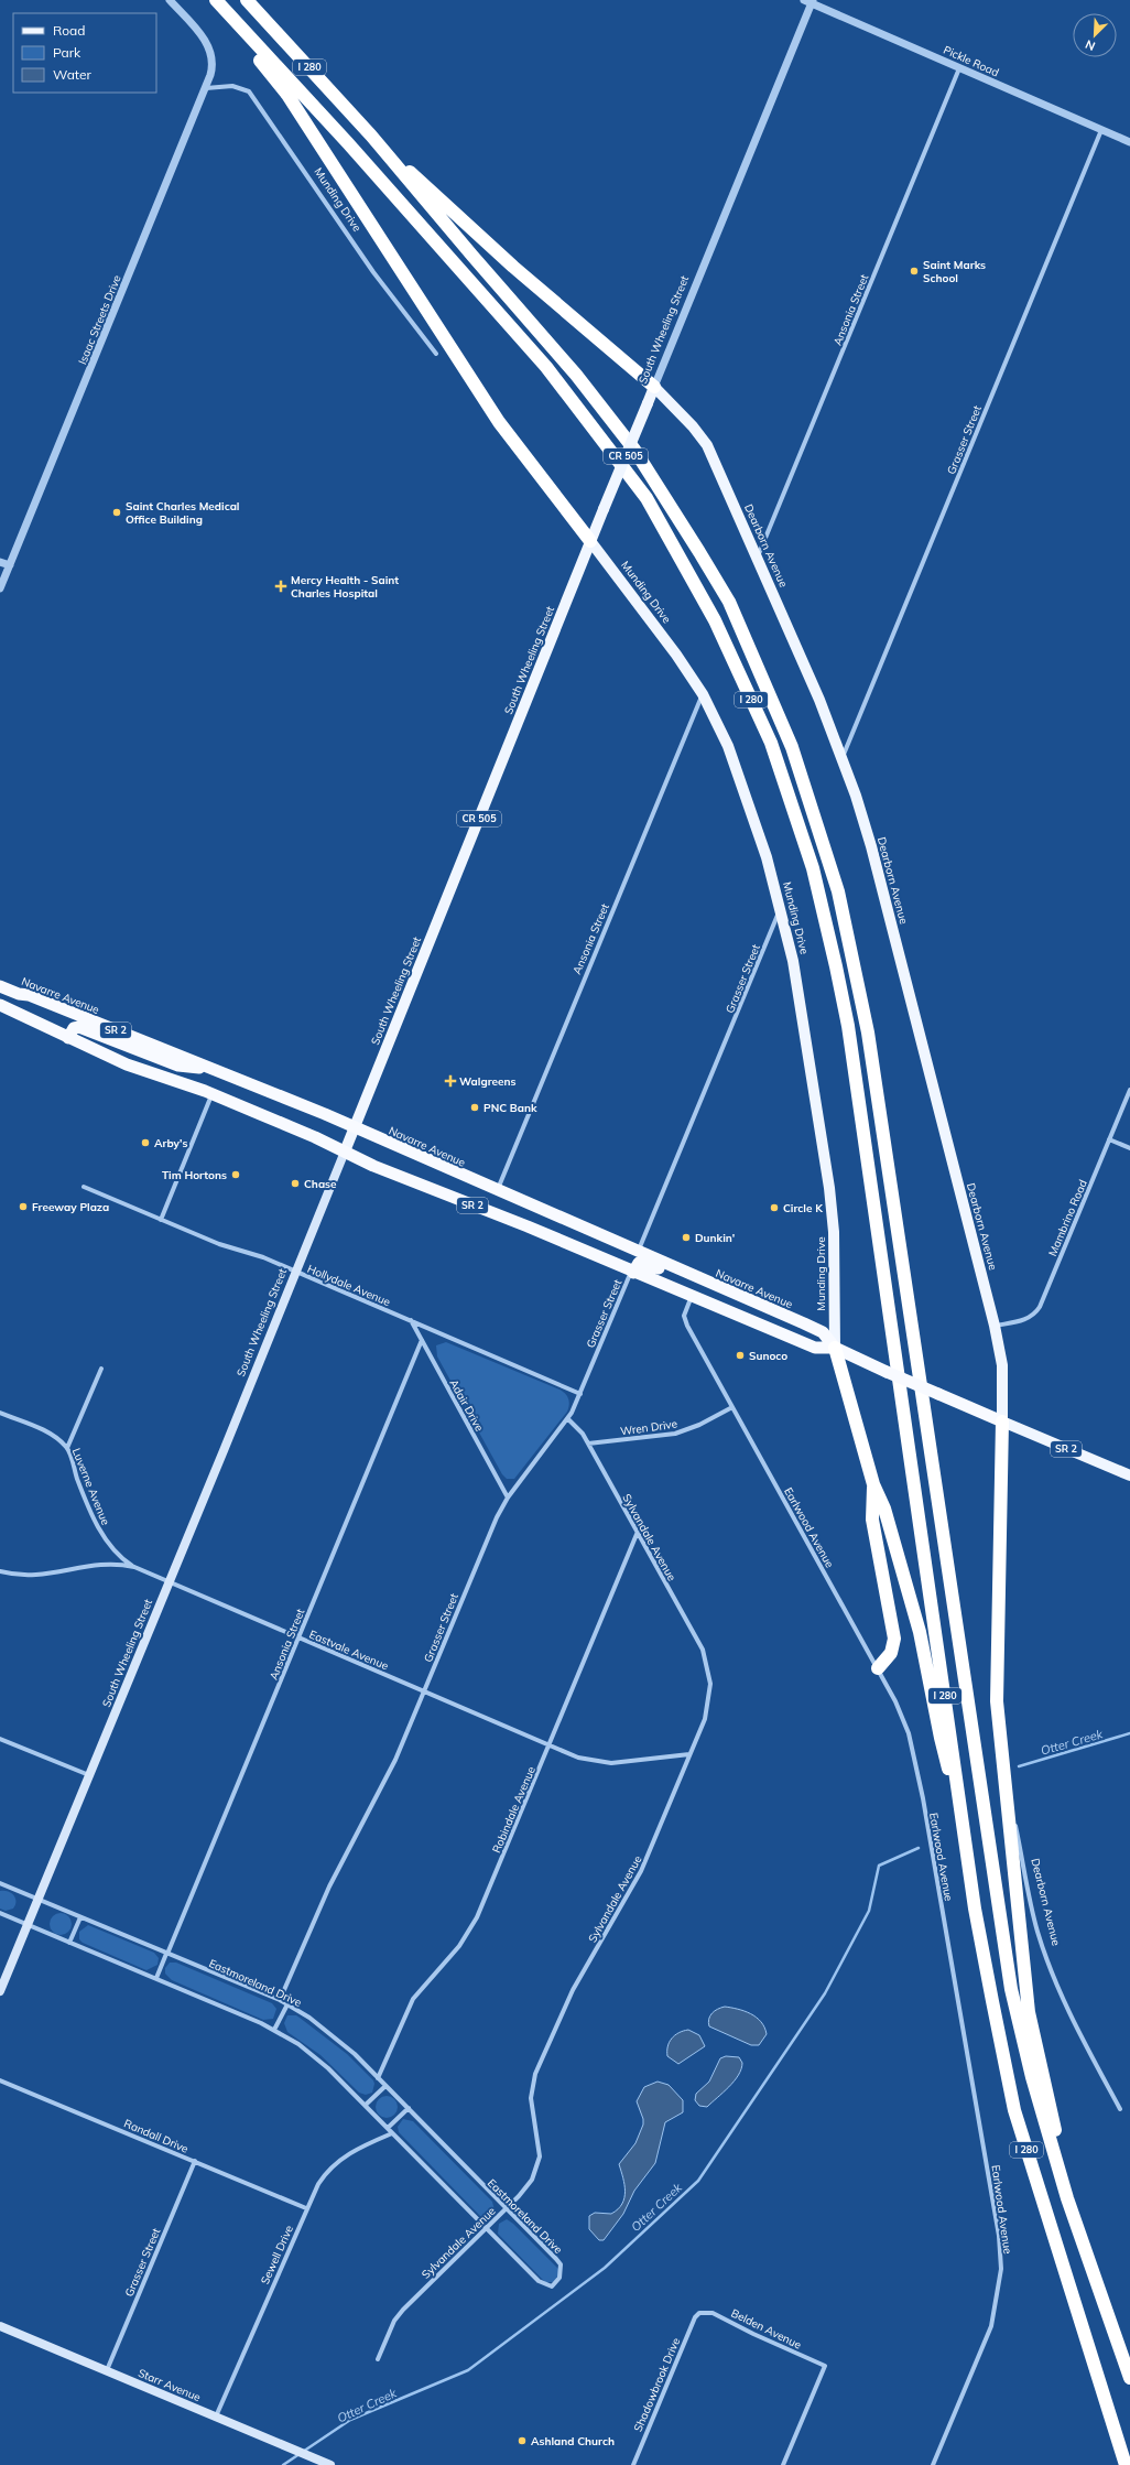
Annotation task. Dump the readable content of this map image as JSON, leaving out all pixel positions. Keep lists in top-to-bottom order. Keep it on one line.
{"streets":{"highway":["I 280","Navarre Avenue","SR 2"],"main road":["Munding Drive","South Wheeling Street","CR 505","Dearborn Avenue","Starr Avenue"],"street":["Pickle Road","Ansonia Street","Isaac Streets Drive","Grasser Street","Mambrino Road","Hollydale Avenue","Adair Drive","Wren Drive","Luverne Avenue","Earlwood Avenue","Sylvandale Avenue","Eastvale Avenue","Robindale Avenue","Eastmoreland Drive","Randall Drive","Sewell Drive","Belden Avenue","Shadowbrook Drive"]},"crossings":[["Pickle Road","Ansonia Street"],["Pickle Road","South Wheeling Street"],["Pickle Road","Grasser Street"],["Munding Drive","Ansonia Street"],["Munding Drive","Isaac Streets Drive"],["Munding Drive","South Wheeling Street"],["Munding Drive","Grasser Street"],["Munding Drive","Navarre Avenue"],["Ansonia Street","Dearborn Avenue"],["Ansonia Street","Navarre Avenue"],["Ansonia Street","Adair Drive"],["Ansonia Street","Eastvale Avenue"],["Ansonia Street","Eastmoreland Drive"],["South Wheeling Street","Dearborn Avenue"],["South Wheeling Street","Navarre Avenue"],["South Wheeling Street","Hollydale Avenue"],["South Wheeling Street","Eastvale Avenue"],["South Wheeling Street","Eastmoreland Drive"],["Grasser Street","Dearborn Avenue"],["Grasser Street","Navarre Avenue"],["Grasser Street","Hollydale Avenue"],["Grasser Street","Adair Drive"],["Grasser Street","Sylvandale Avenue"],["Grasser Street","Eastvale Avenue"],["Grasser Street","Eastmoreland Drive"],["Grasser Street","Randall Drive"],["Grasser Street","Starr Avenue"],["Dearborn Avenue","Navarre Avenue"],["Dearborn Avenue","Mambrino Road"],["Navarre Avenue","Earlwood Avenue"],["Hollydale Avenue","Adair Drive"],["Wren Drive","Earlwood Avenue"],["Wren Drive","Sylvandale Avenue"],["Luverne Avenue","Eastvale Avenue"],["Sylvandale Avenue","Eastvale Avenue"],["Sylvandale Avenue","Robindale Avenue"],["Sylvandale Avenue","Eastmoreland Drive"],["Eastvale Avenue","Robindale Avenue"],["Robindale Avenue","Eastmoreland Drive"],["Eastmoreland Drive","Sewell Drive"],["Randall Drive","Sewell Drive"],["Sewell Drive","Starr Avenue"],["Belden Avenue","Shadowbrook Drive"]],"water":["Otter Creek"],"places":{"other":["Saint Marks School","Saint Charles Medical Office Building","PNC Bank","Arby's","Tim Hortons","Chase","Freeway Plaza","Circle K","Dunkin'","Sunoco","Ashland Church"],"health":["Mercy Health - Saint Charles Hospital","Walgreens"]},"legend":["Road","Park","Water"],"north":"bottom left"}
